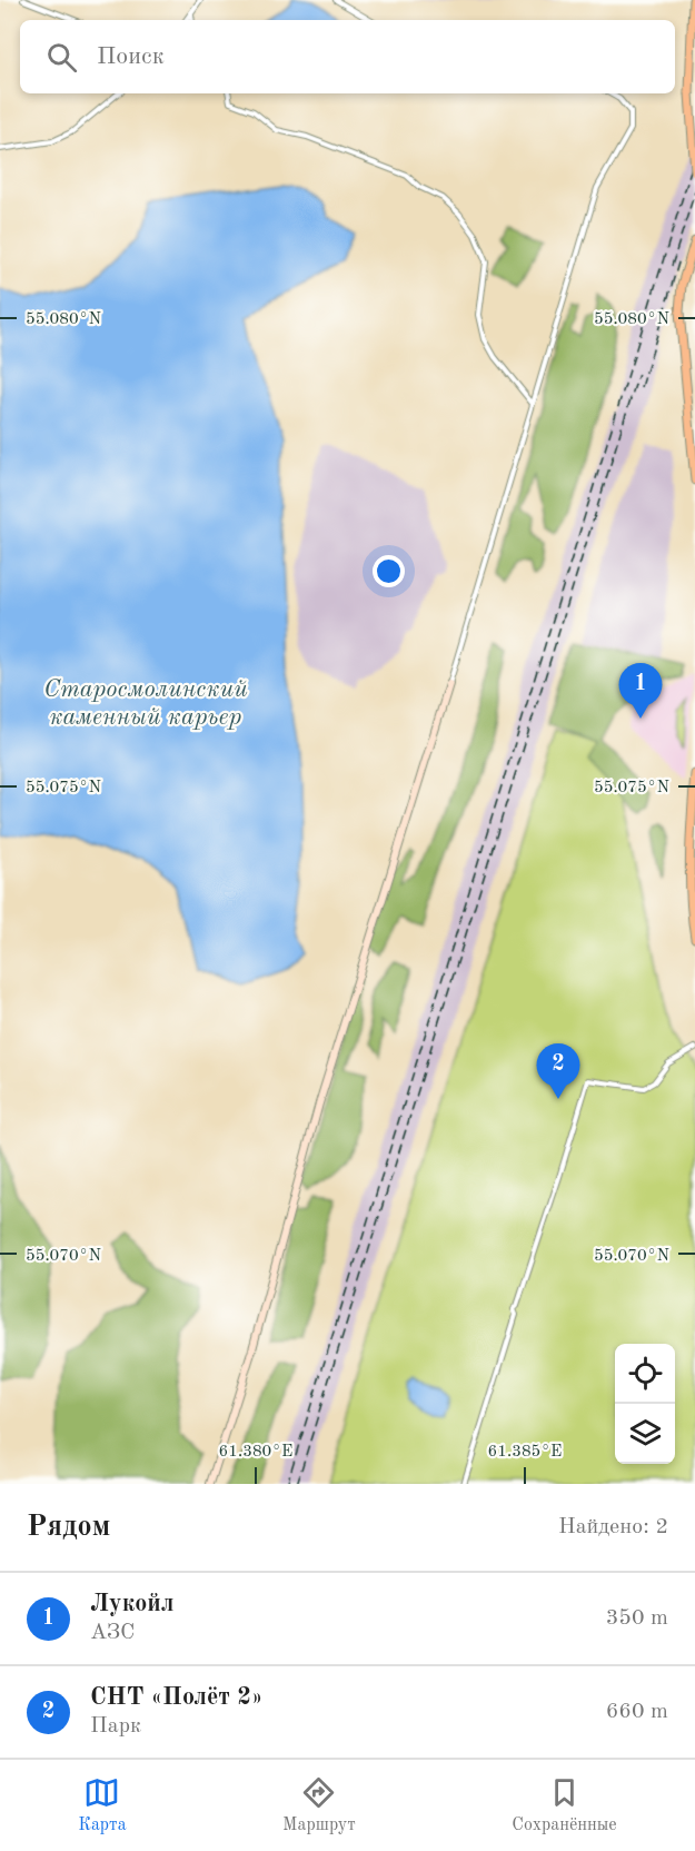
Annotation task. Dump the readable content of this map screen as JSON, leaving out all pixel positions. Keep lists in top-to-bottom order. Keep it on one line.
{"water":["Старосмолинский каменный карьер"],"page":{"search":"Поиск","pins":["1","2"],"heading":["Рядом","Найдено: 2"],"list":[{"mark":"1","name":"Лукойл","note":"АЗС","value":"350 m"},{"mark":"2","name":"СНТ «Полёт 2»","note":"Парк","value":"660 m"}],"nav":["Карта","Маршрут","Сохранённые"]},"coordinates":["55.080°N","55.075°N","55.070°N","61.380°E","61.385°E"]}
